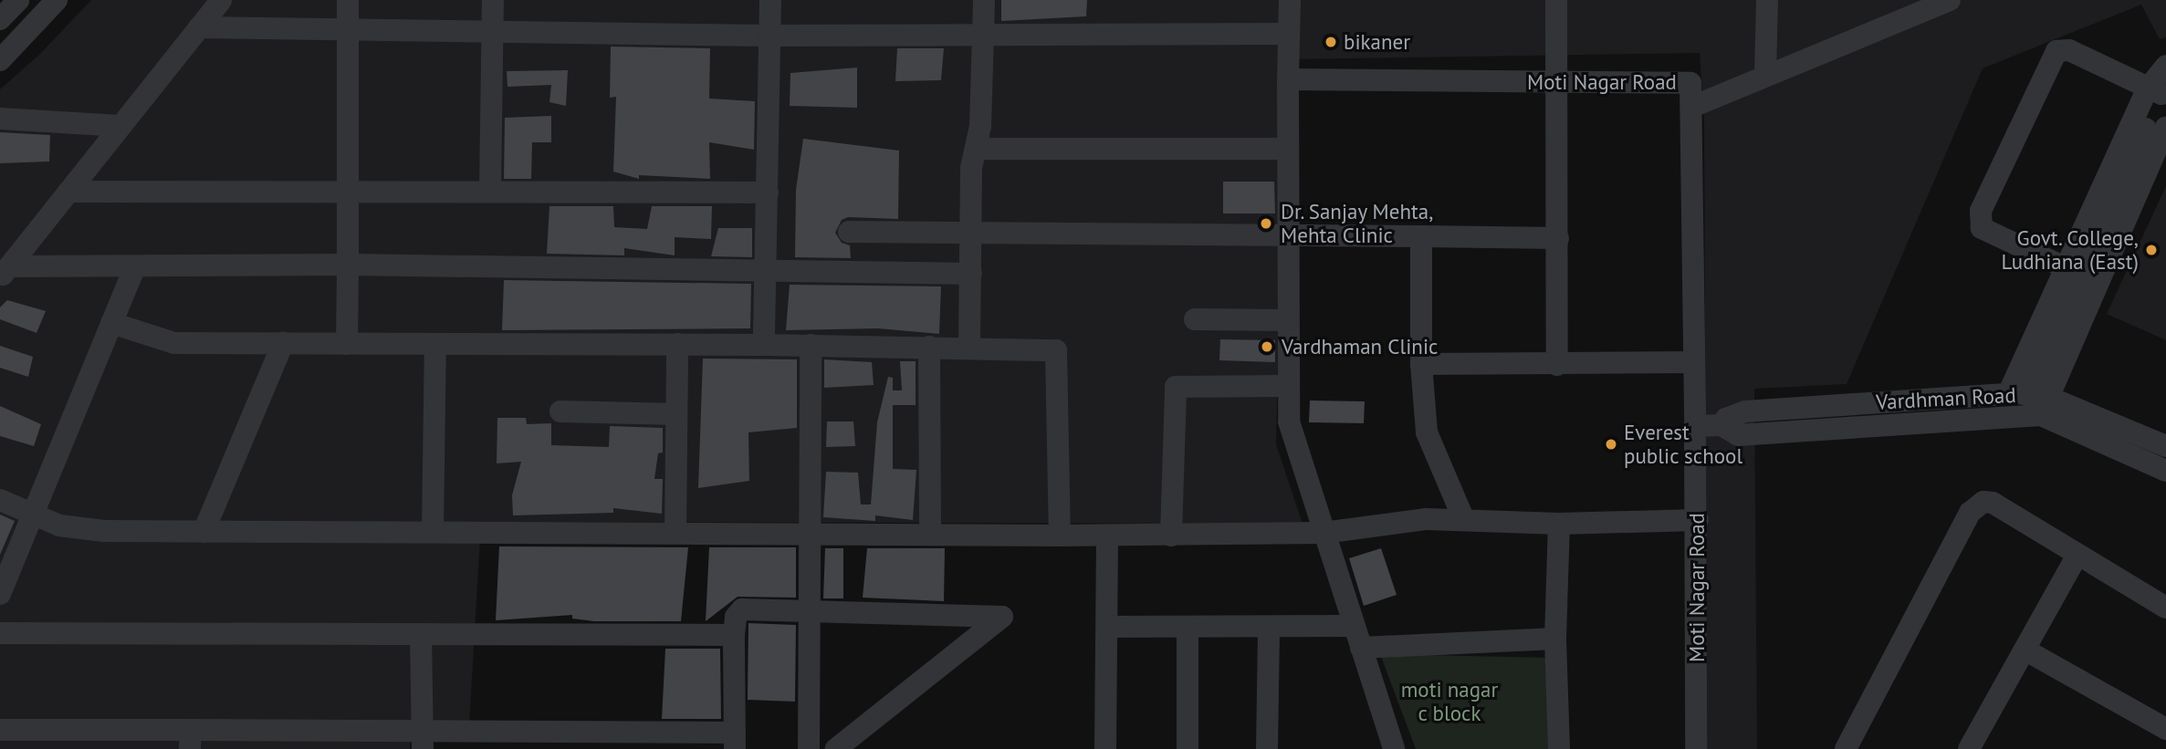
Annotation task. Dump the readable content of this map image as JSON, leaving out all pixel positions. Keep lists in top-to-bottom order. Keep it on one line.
{"streets":{"street":["Moti Nagar Road","Vardhman Road"]},"parks":["moti nagar c block"],"places":["bikaner","Dr. Sanjay Mehta, Mehta Clinic","Govt. College, Ludhiana (East)","Vardhaman Clinic","Everest public school"]}
